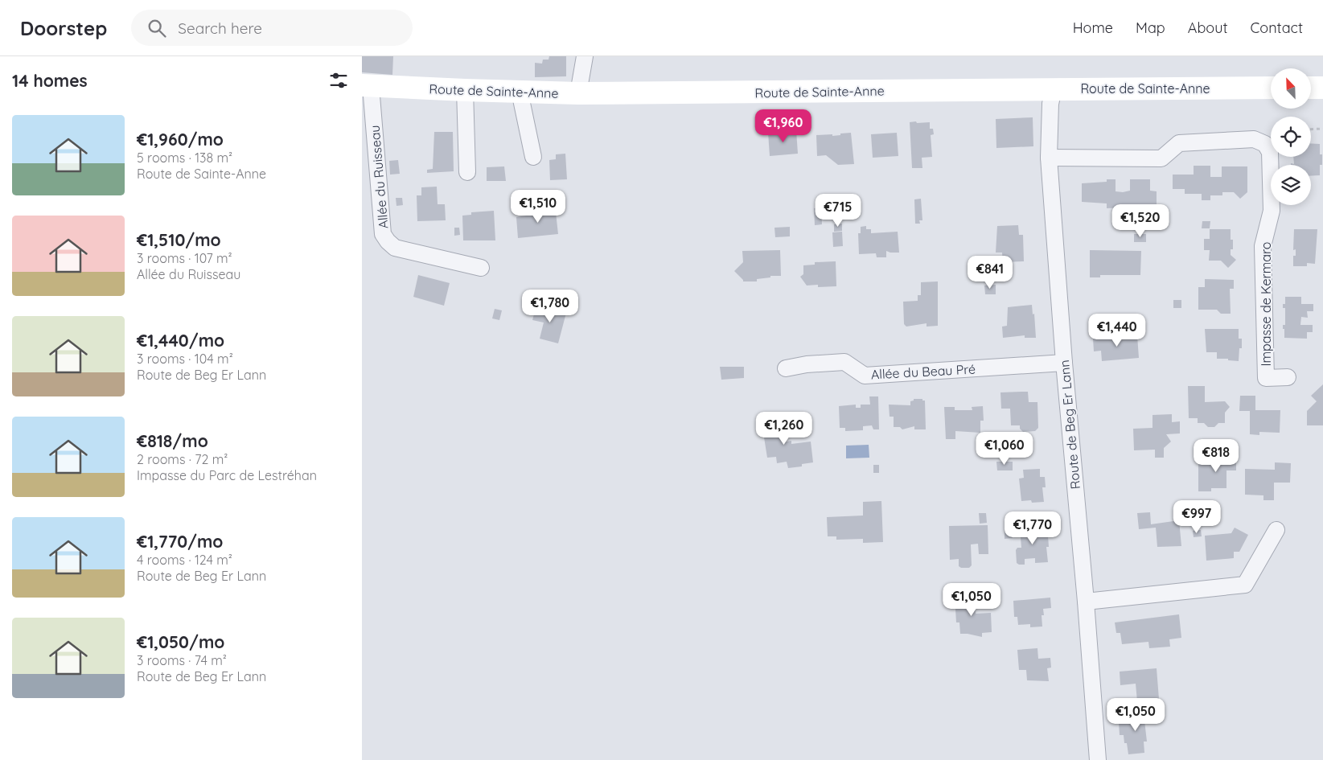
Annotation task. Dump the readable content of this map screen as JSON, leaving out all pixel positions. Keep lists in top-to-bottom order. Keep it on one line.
{"streets":{"main road":["Route de Sainte-Anne"],"street":["Allée du Ruisseau","Impasse de Kermaro","Allée du Beau Pré","Route de Beg Er Lann"]},"crossings":[["Route de Sainte-Anne","Allée du Ruisseau"],["Route de Sainte-Anne","Route de Beg Er Lann"],["Impasse de Kermaro","Route de Beg Er Lann"],["Allée du Beau Pré","Route de Beg Er Lann"]],"north":"top left","page":{"header":"Doorstep","search":"Search here","nav":["Home","Map","About","Contact"],"heading":"14 homes","list":[{"name":"€1,960/mo","note":"5 rooms · 138 m² · Route de Sainte-Anne"},{"name":"€1,510/mo","note":"3 rooms · 107 m² · Allée du Ruisseau"},{"name":"€1,440/mo","note":"3 rooms · 104 m² · Route de Beg Er Lann"},{"name":"€818/mo","note":"2 rooms · 72 m² · Impasse du Parc de Lestréhan"},{"name":"€1,770/mo","note":"4 rooms · 124 m² · Route de Beg Er Lann"},{"name":"€1,050/mo","note":"3 rooms · 74 m² · Route de Beg Er Lann"}],"price":["€1,960","€1,510","€715","€1,520","€841","€1,780","€1,440","€1,260","€1,060","€818","€997","€1,770","€1,050","€1,050"]}}
